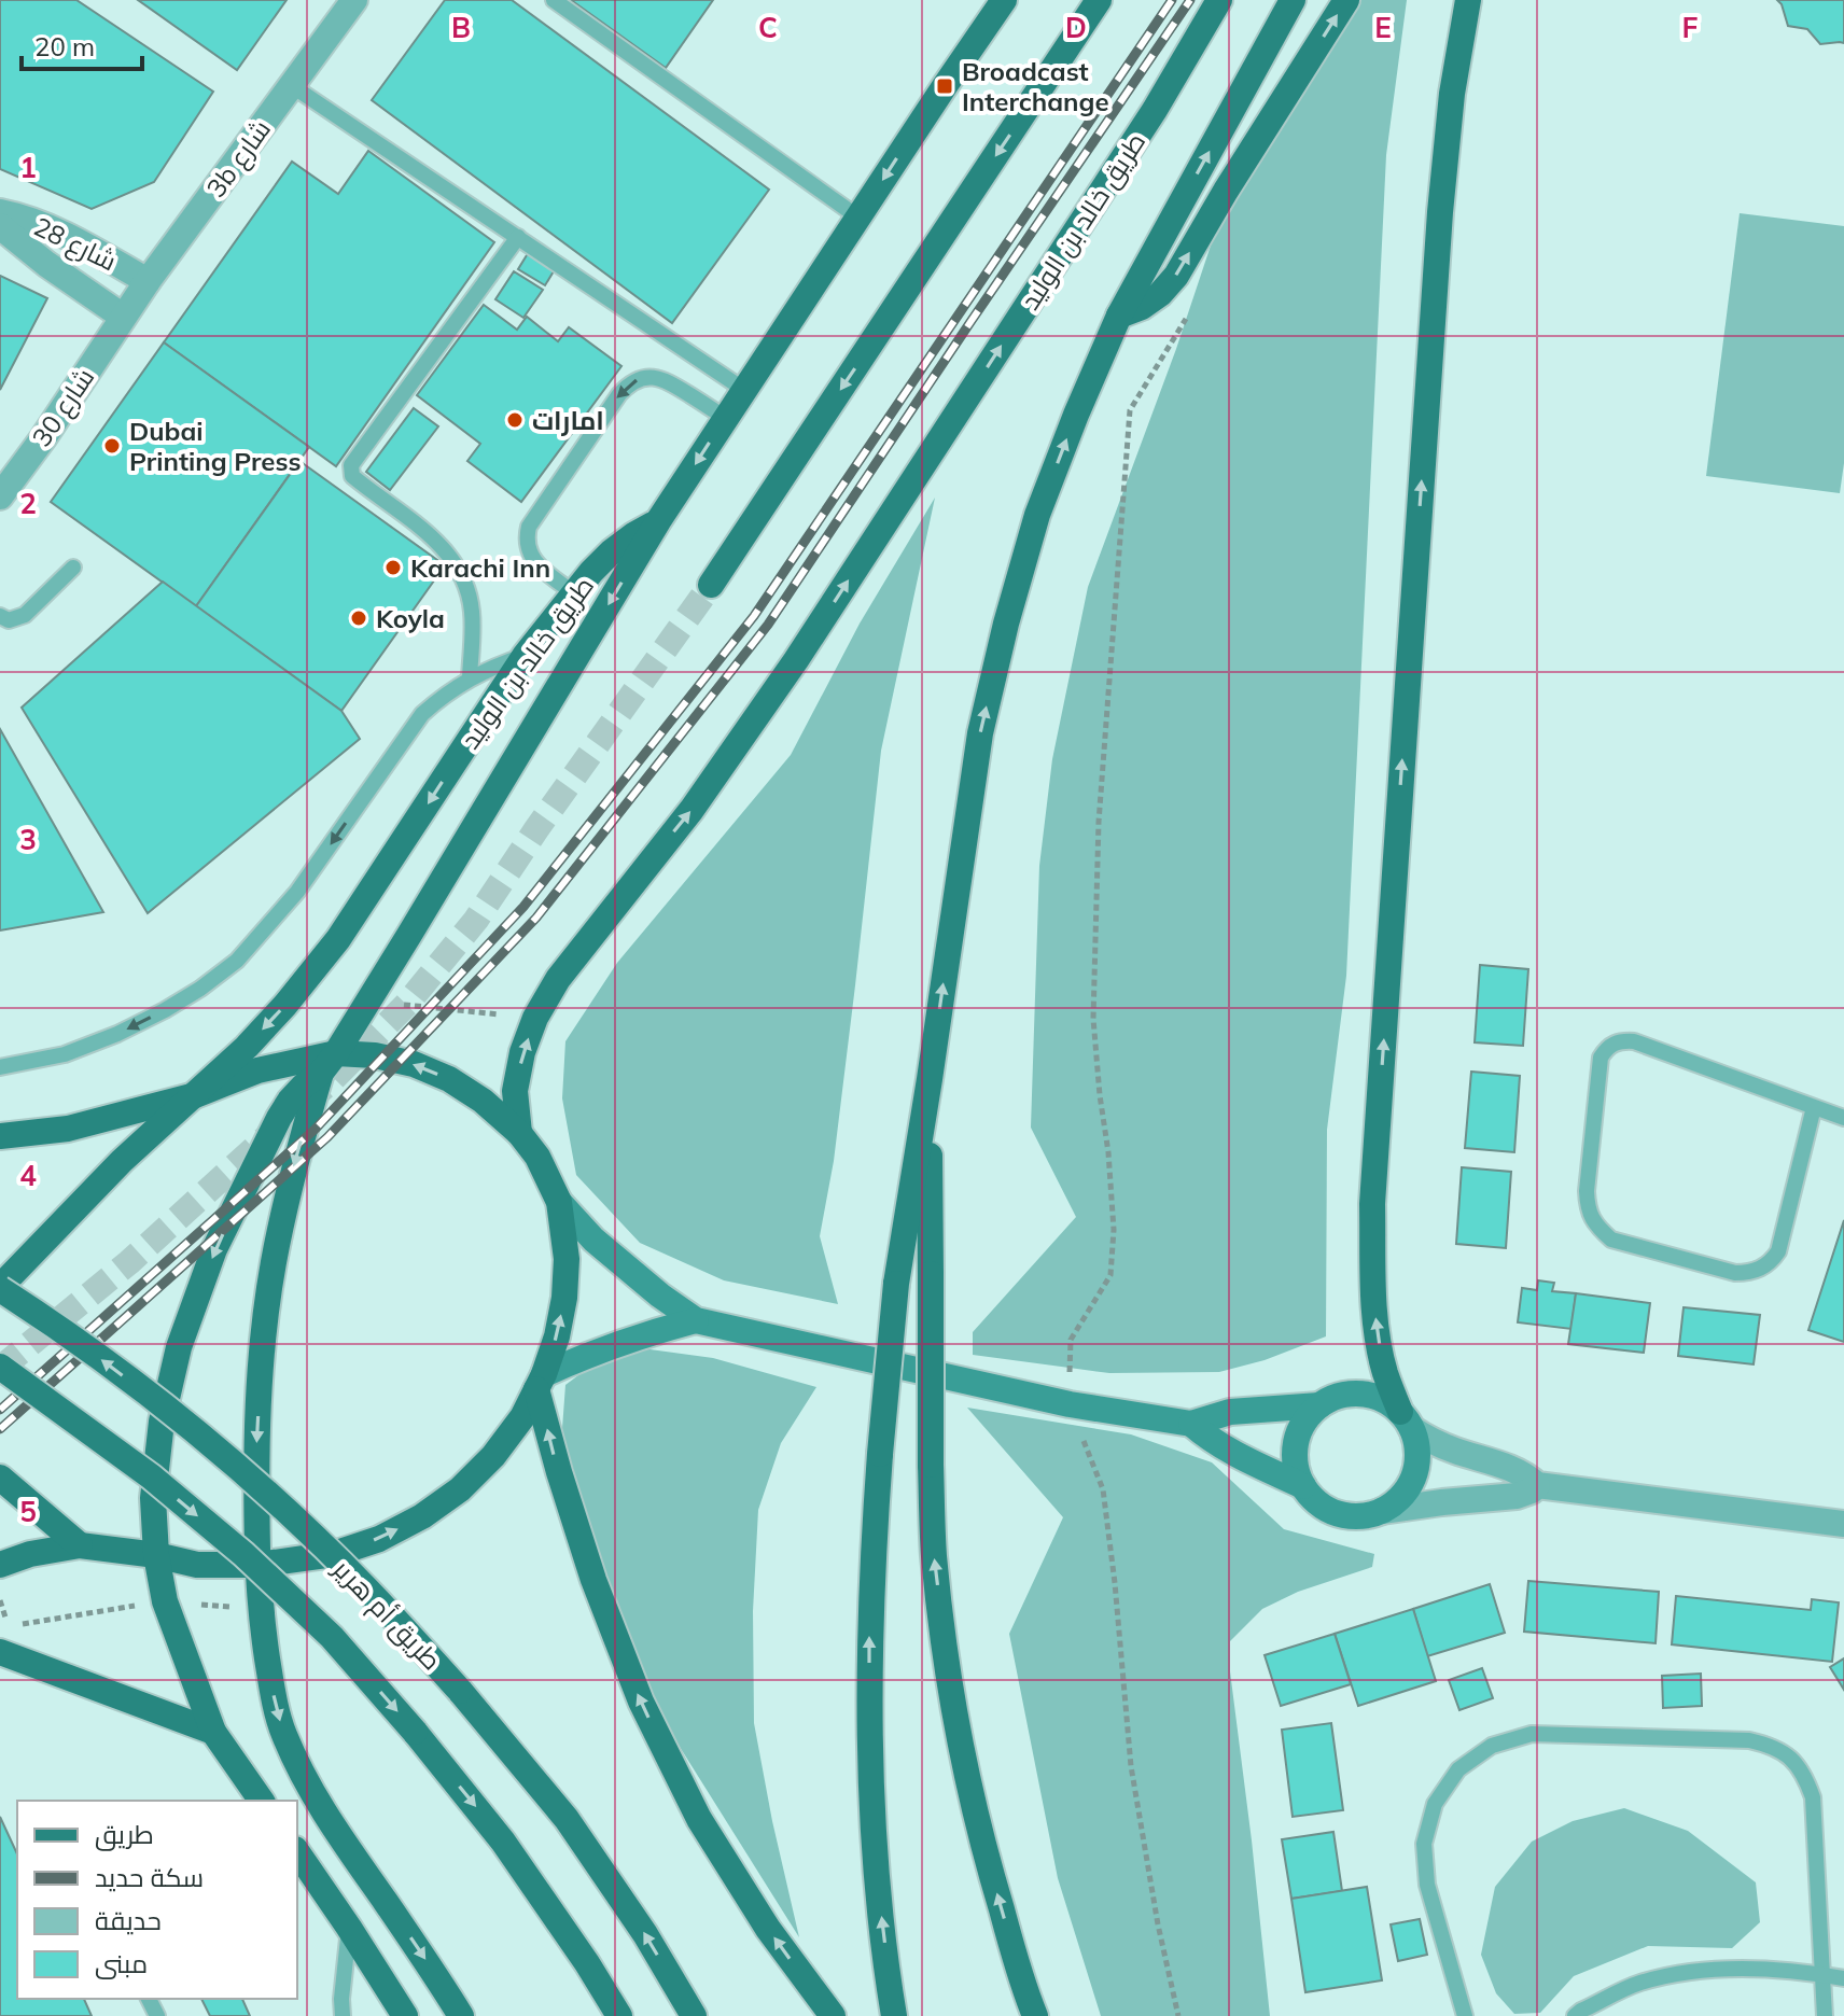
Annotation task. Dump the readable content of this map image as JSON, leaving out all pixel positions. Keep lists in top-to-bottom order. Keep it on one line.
{"streets":{"main road":["طريق خالد بن الوليد","طريق أم هرير"],"street":["3b شارع","شارع 28","شارع 30"]},"crossings":[["3b شارع","شارع 28"],["3b شارع","شارع 30"],["طريق خالد بن الوليد","طريق أم هرير"],["شارع 28","شارع 30"]],"places":{"transit":["Broadcast Interchange"],"other":["امارات","Dubai Printing Press","Karachi Inn","Koyla"]},"legend":["طريق","سكة حديد","حديقة","مبنى"],"scale_bar":"20 m","grid":{"columns":["B","C","D","E","F"],"rows":["1","2","3","4","5"]}}
